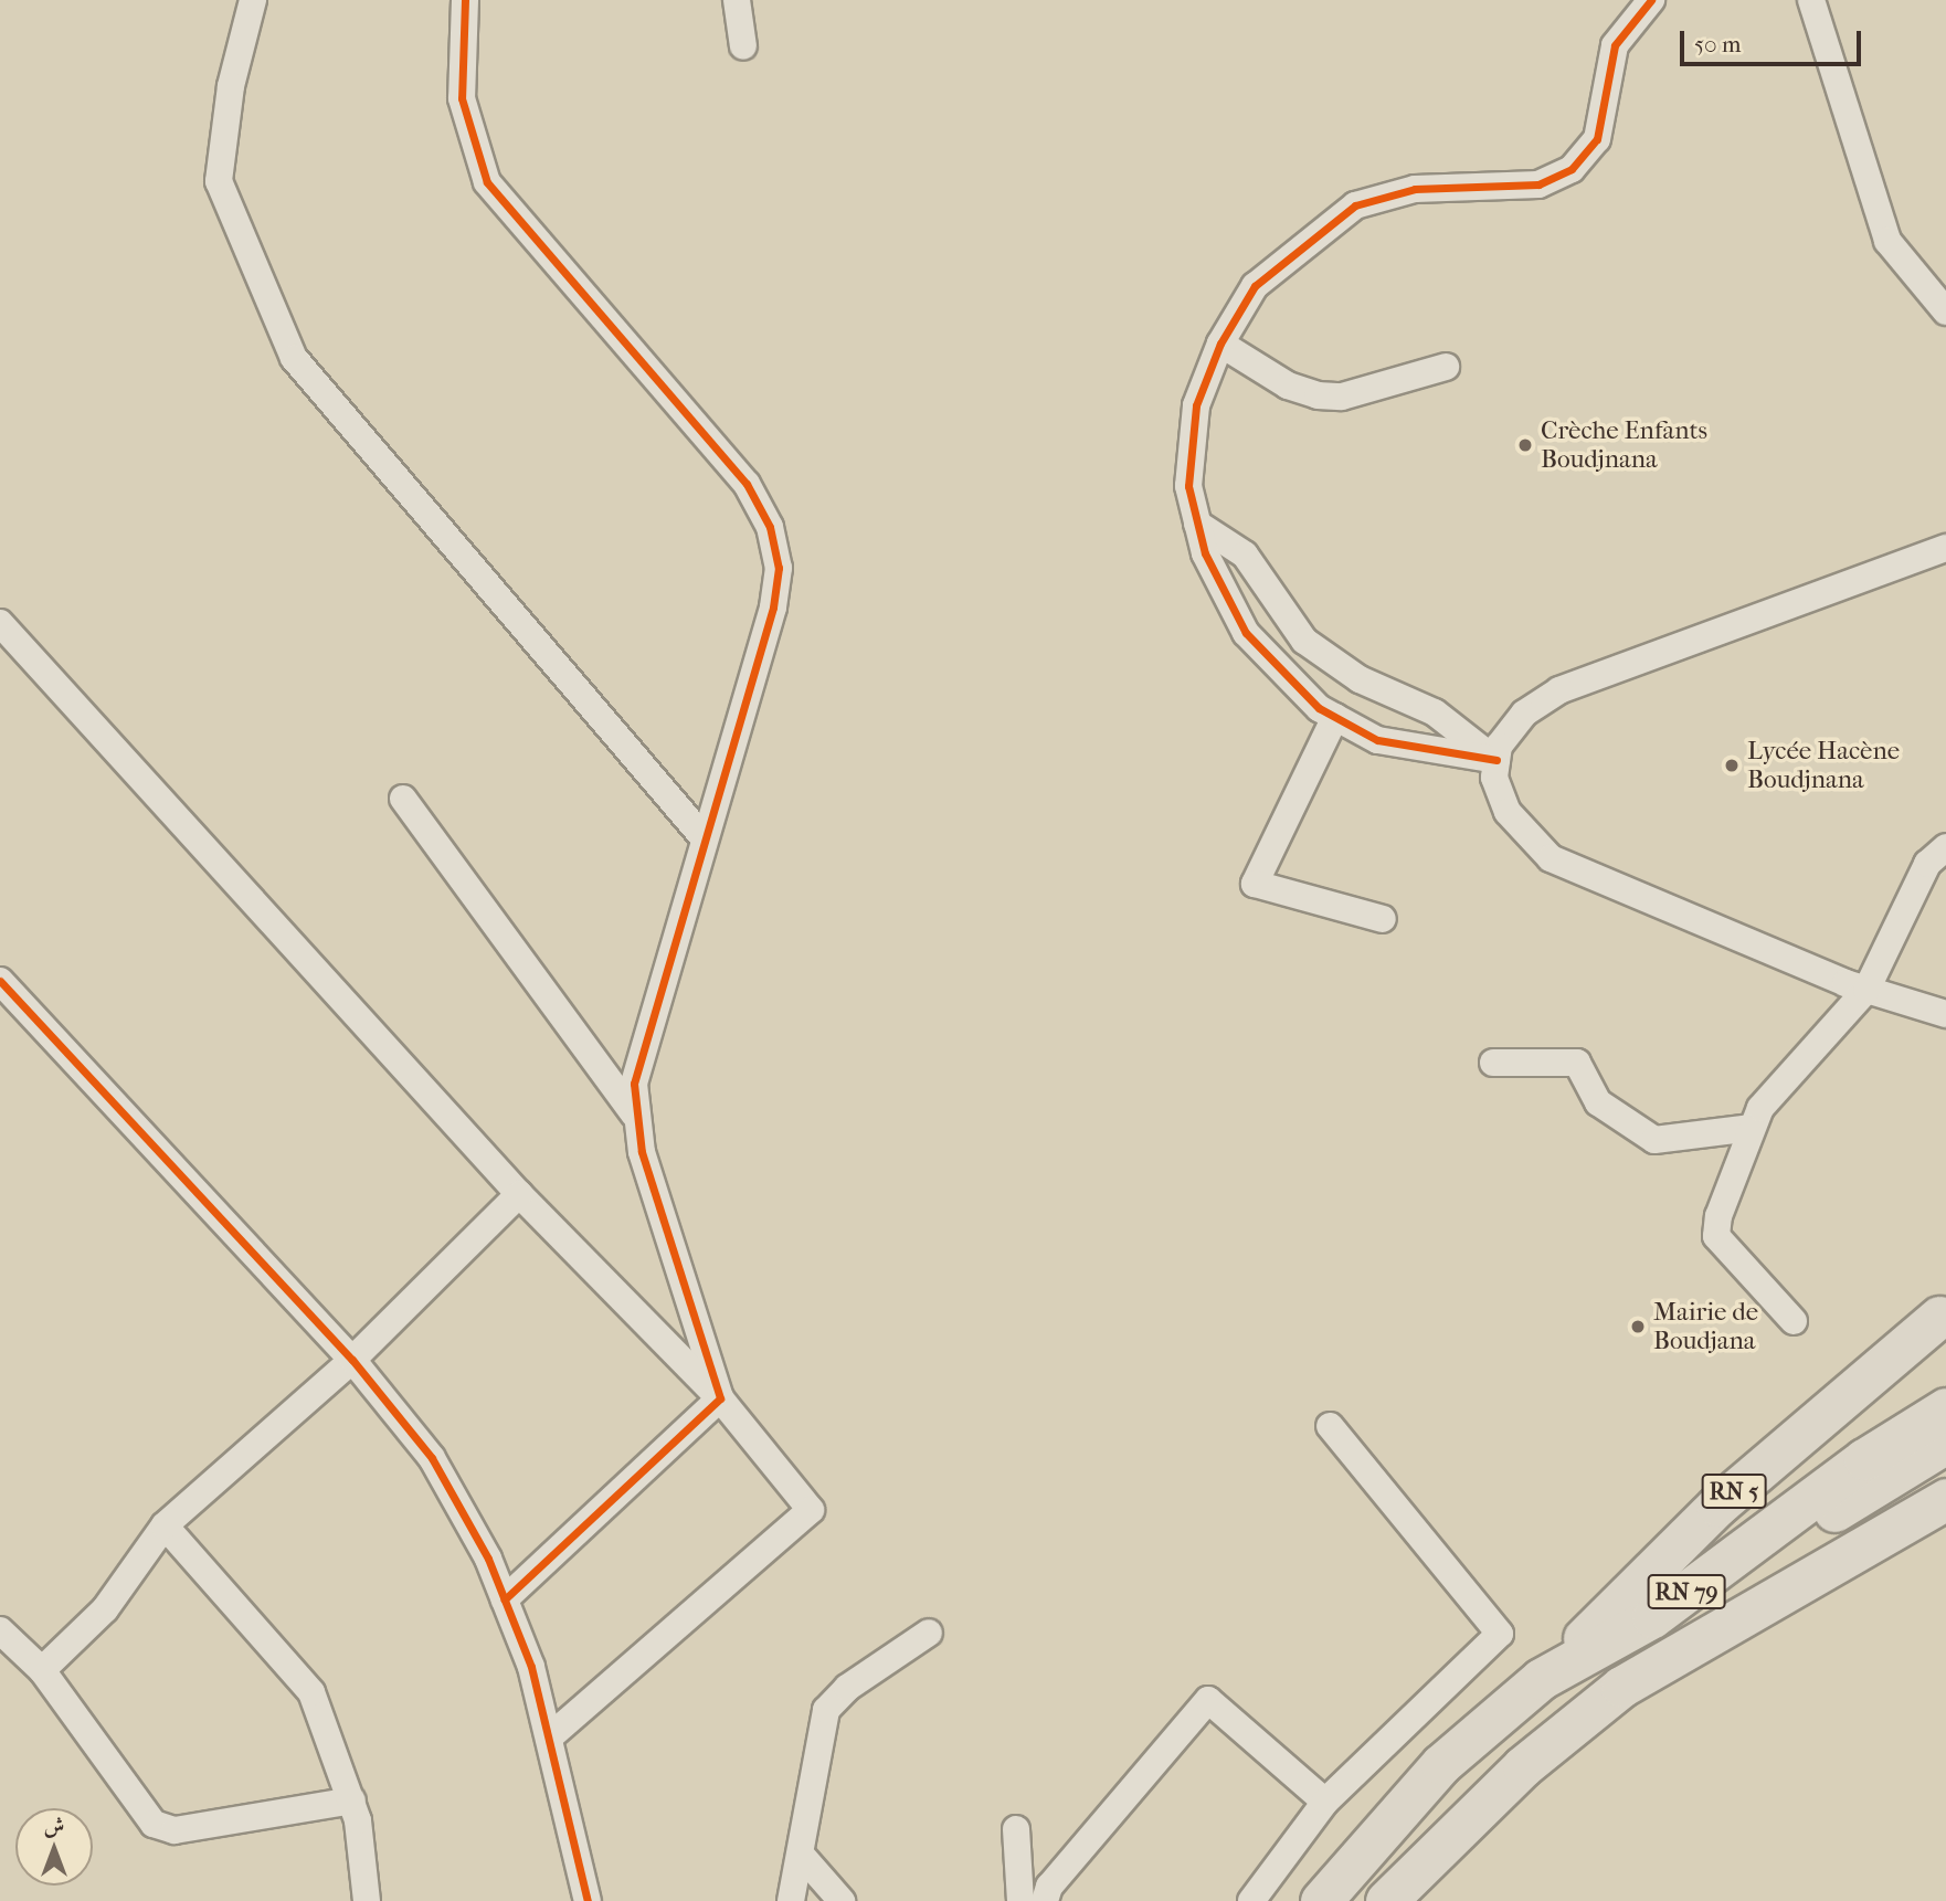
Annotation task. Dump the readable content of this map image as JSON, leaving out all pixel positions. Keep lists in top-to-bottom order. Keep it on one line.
{"streets":{"highway":["RN 5","RN 79"]},"crossings":[["RN 5","RN 79"]],"places":["Crèche Enfants Boudjnana","Lycée Hacène Boudjnana","Mairie de Boudjana"],"scale_bar":"50 m","north":"top"}
